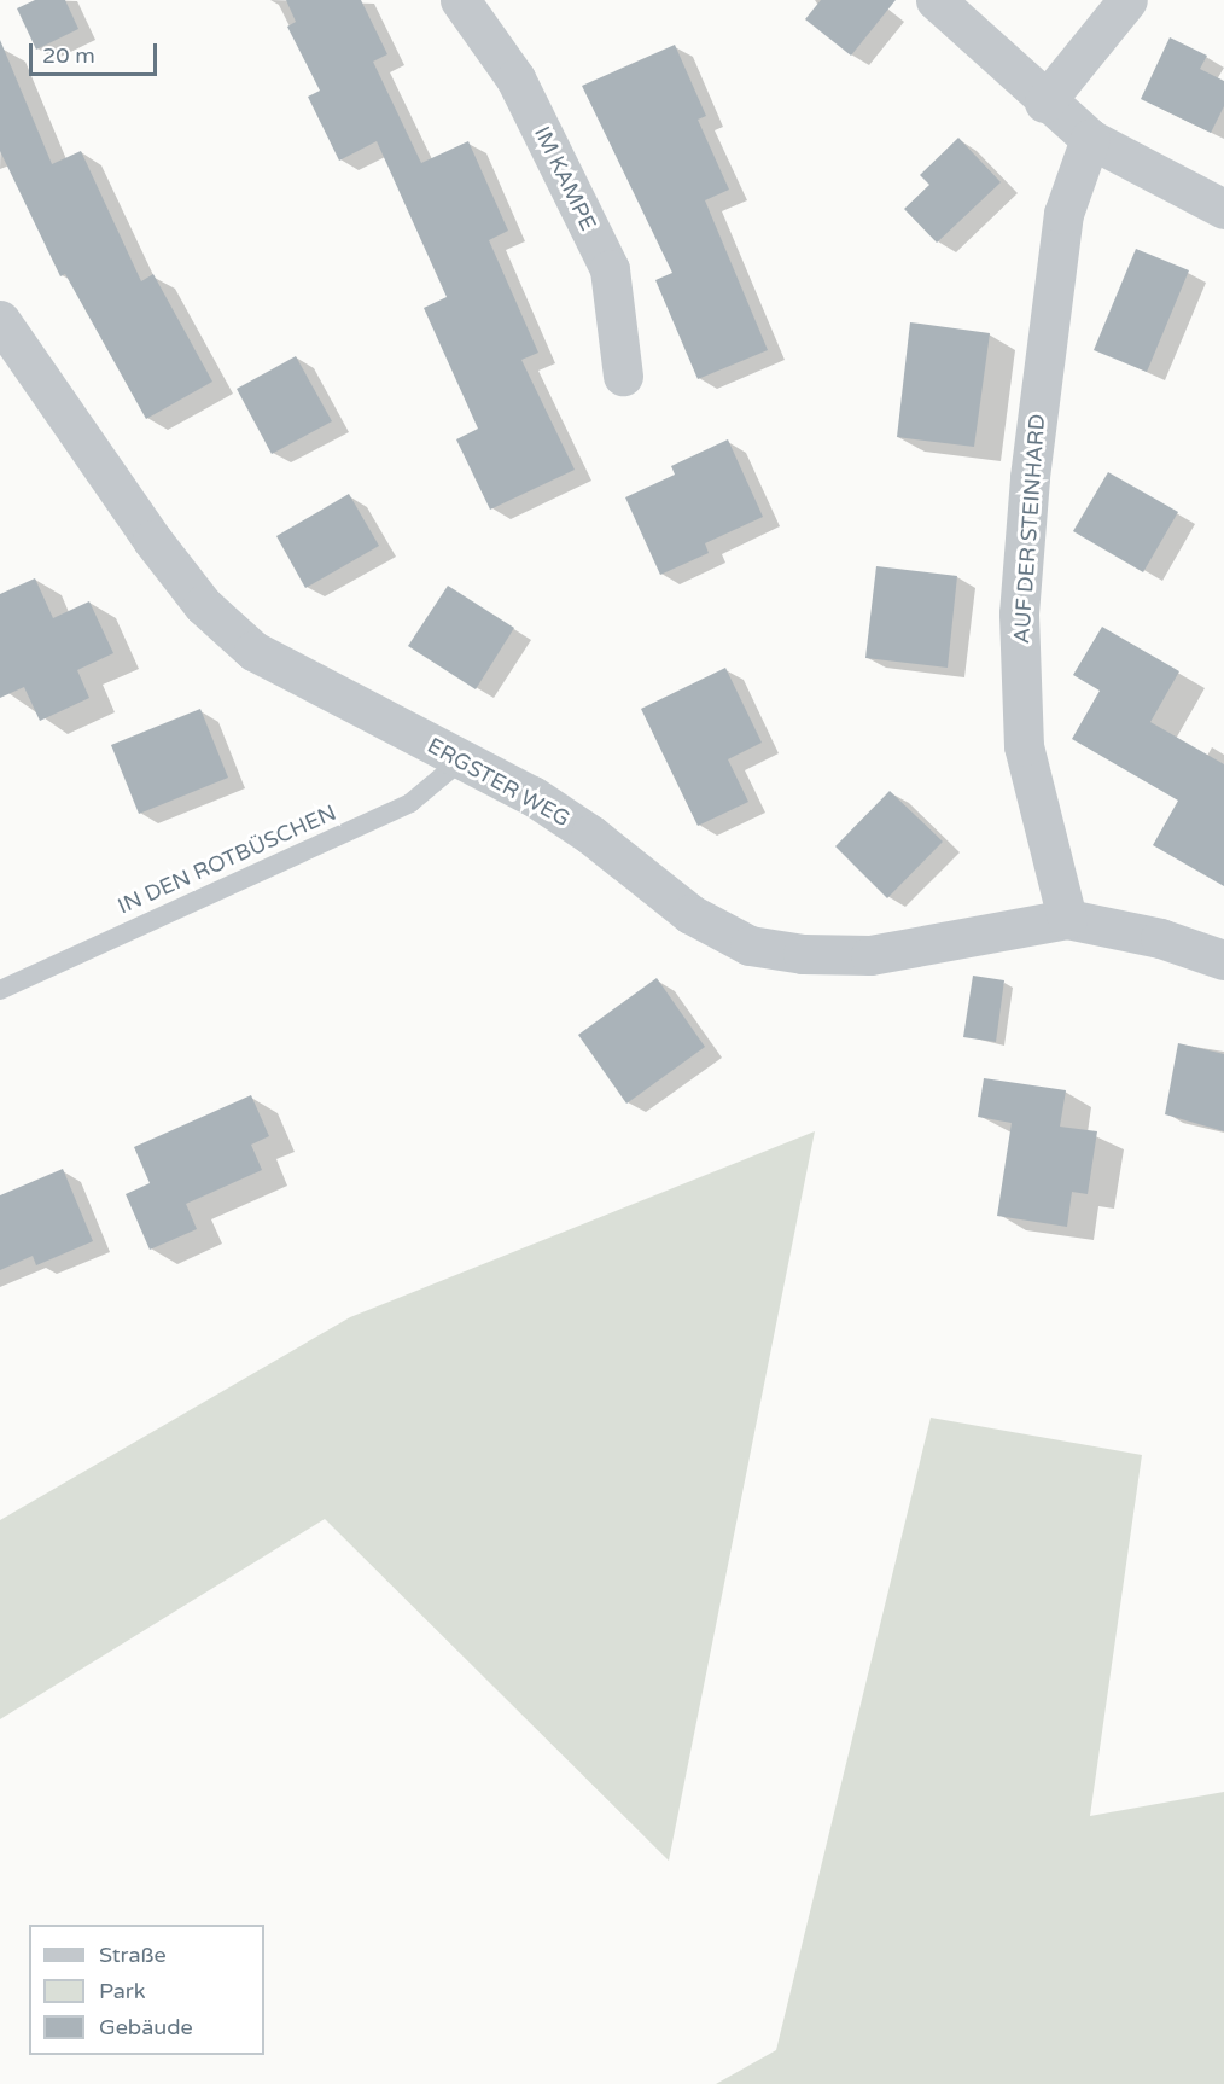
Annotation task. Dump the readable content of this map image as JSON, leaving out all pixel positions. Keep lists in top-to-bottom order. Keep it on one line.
{"streets":{"street":["IM KAMPE","AUF DER STEINHARD","ERGSTER WEG"],"lane":["IN DEN ROTBÜSCHEN"]},"crossings":[["AUF DER STEINHARD","ERGSTER WEG"],["ERGSTER WEG","IN DEN ROTBÜSCHEN"]],"legend":["Straße","Park","Gebäude"],"scale_bar":"20 m"}
